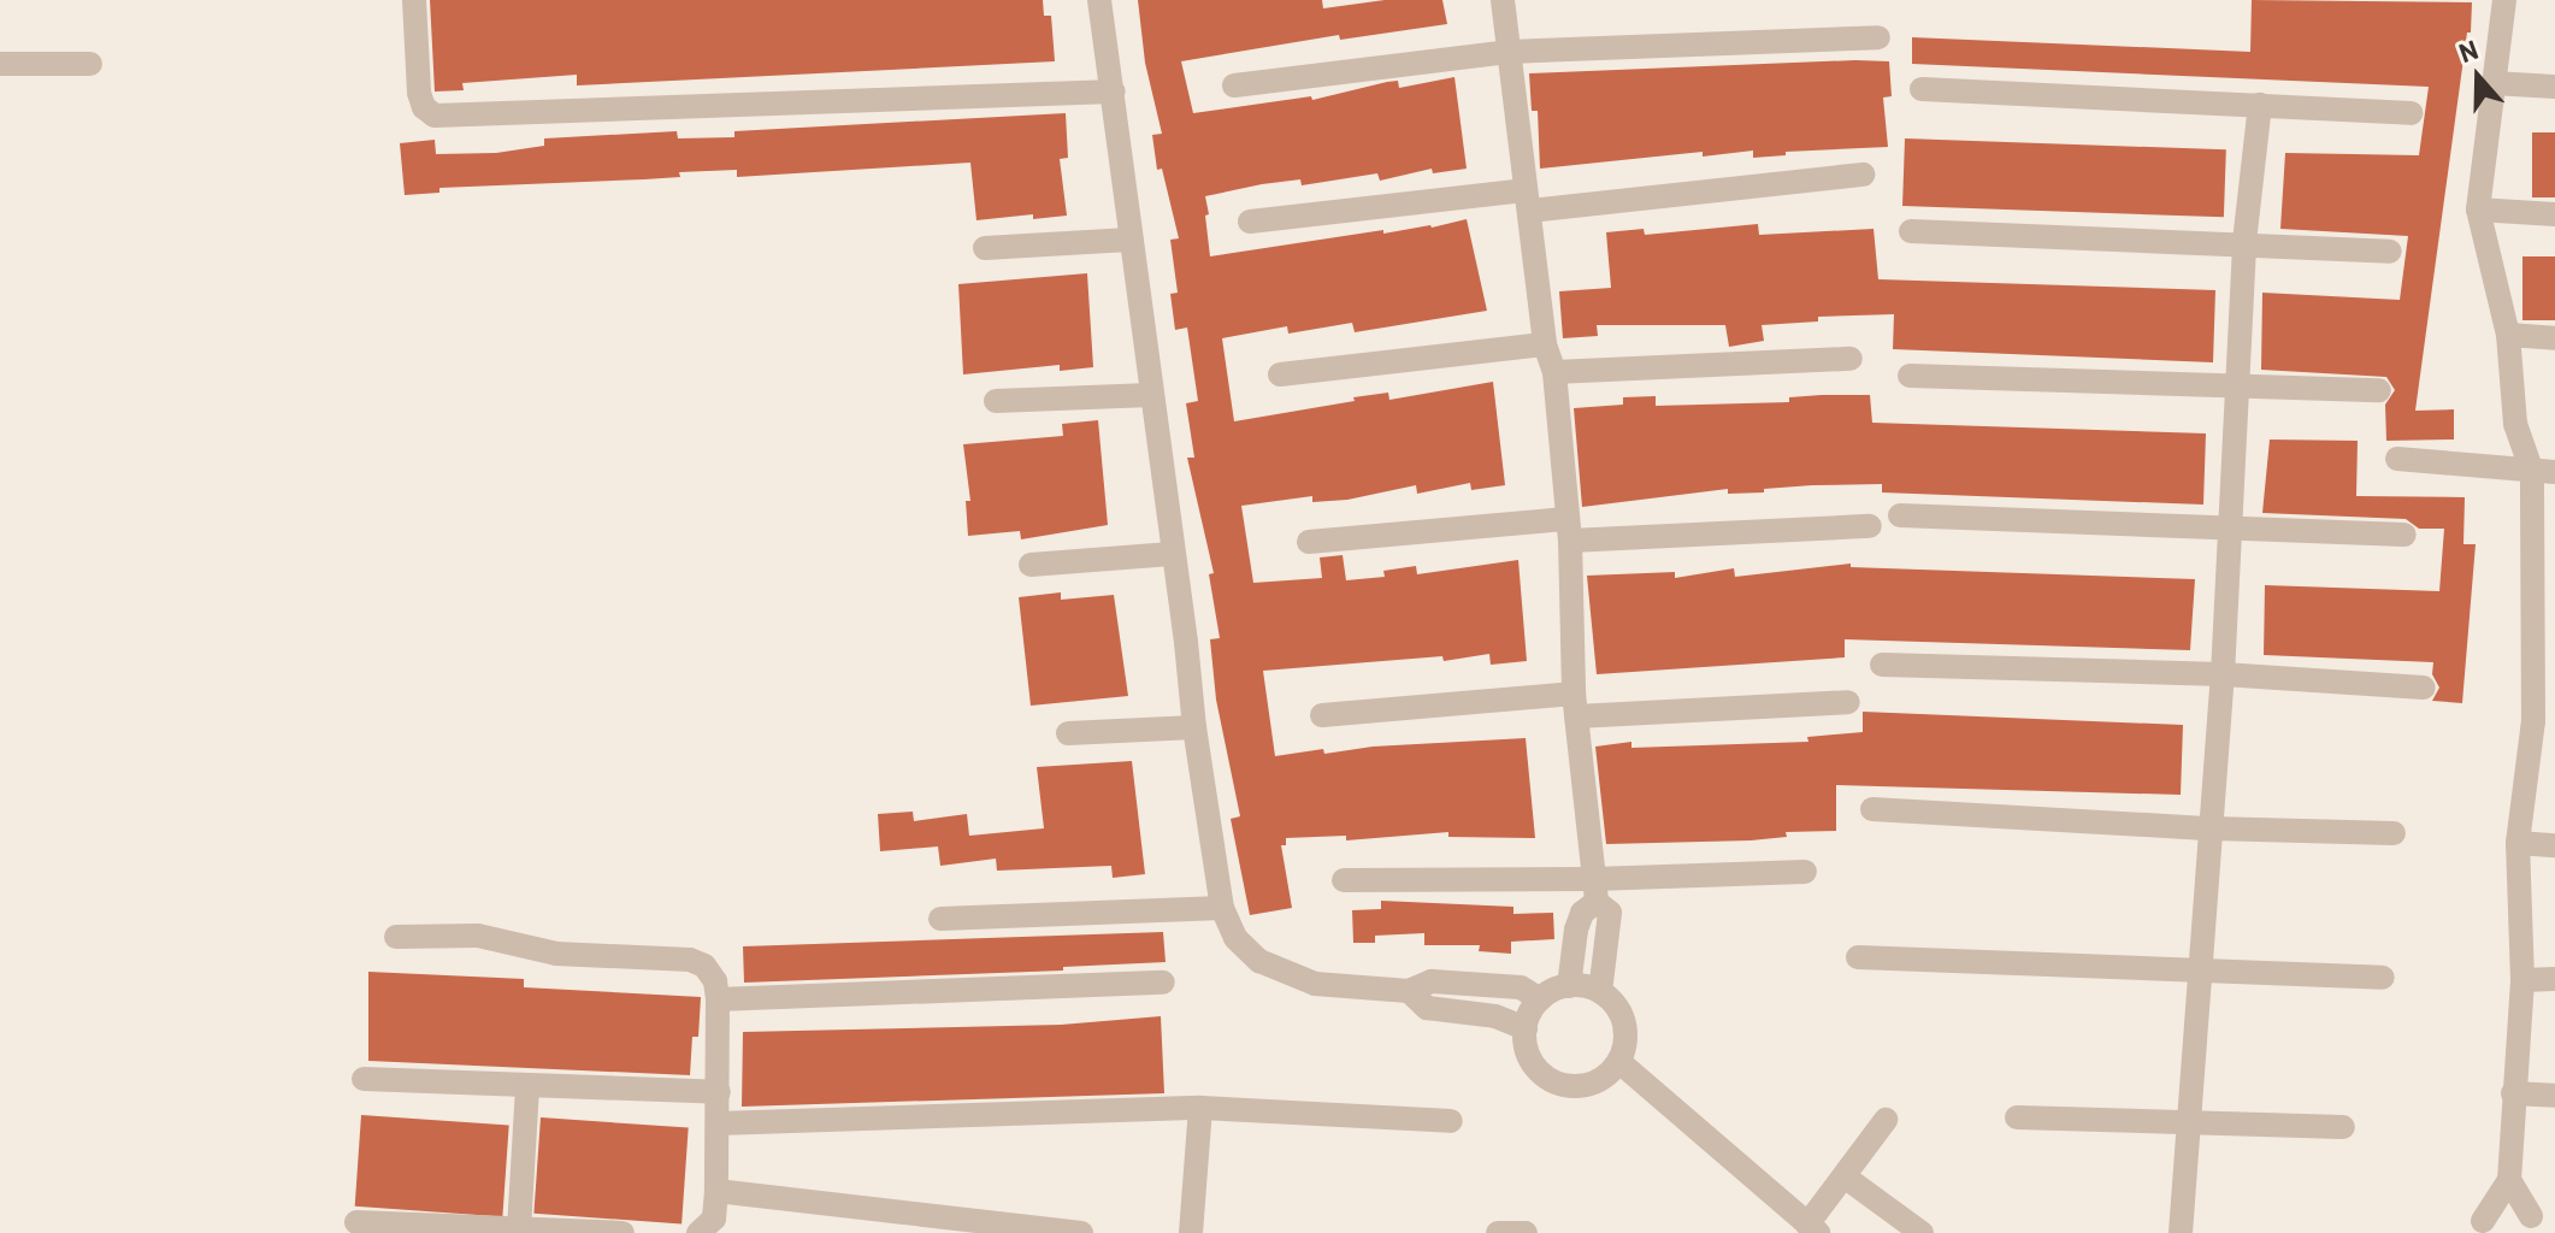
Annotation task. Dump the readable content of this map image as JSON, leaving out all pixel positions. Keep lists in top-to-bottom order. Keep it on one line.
{"north":"top"}
